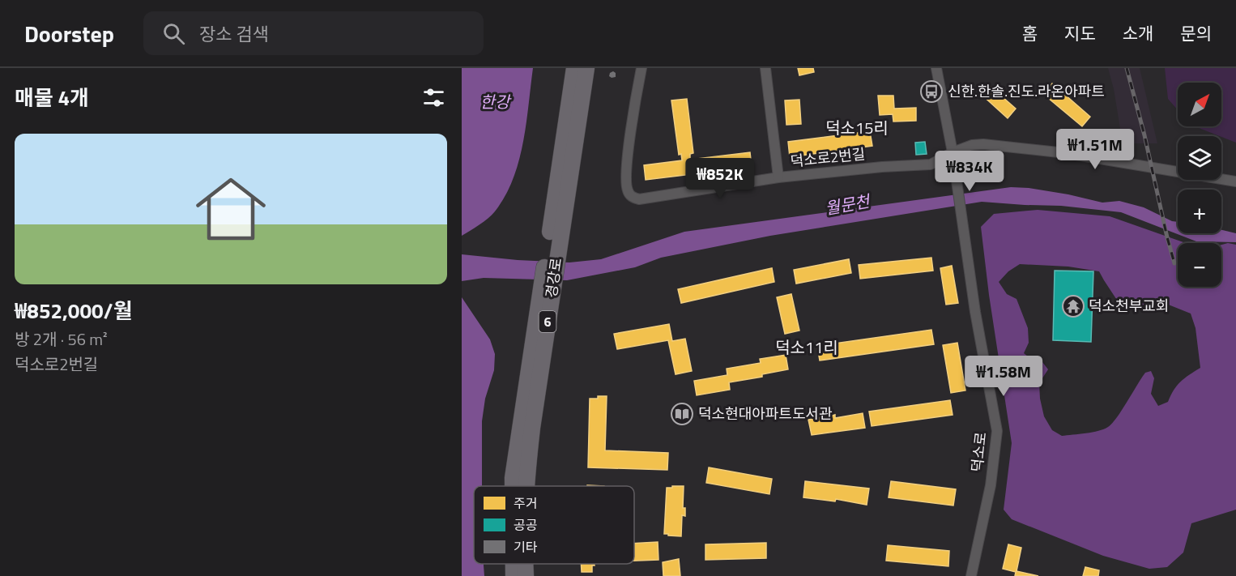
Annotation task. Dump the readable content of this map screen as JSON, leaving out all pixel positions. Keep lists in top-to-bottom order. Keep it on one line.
{"streets":{"main road":["경강로","6"],"street":["덕소로2번길","덕소로"]},"crossings":[["덕소로2번길","덕소로"]],"districts":["덕소15리","덕소11리"],"water":["한강","월문천"],"places":{"bus stop":["신한.한솔.진도.라온아파트"],"temple":["덕소천부교회"],"library":["덕소현대아파트도서관"]},"legend":["주거","공공","기타"],"north":"top right","page":{"header":"Doorstep","search":"장소 검색","nav":["홈","지도","소개","문의"],"heading":"매물 4개","map_buttons":["+","−"],"list":[{"name":"₩852,000/월","note":"방 2개 · 56 m² · 덕소로2번길"}],"price":["₩1.51M","₩834K","₩852K","₩1.58M"]}}
